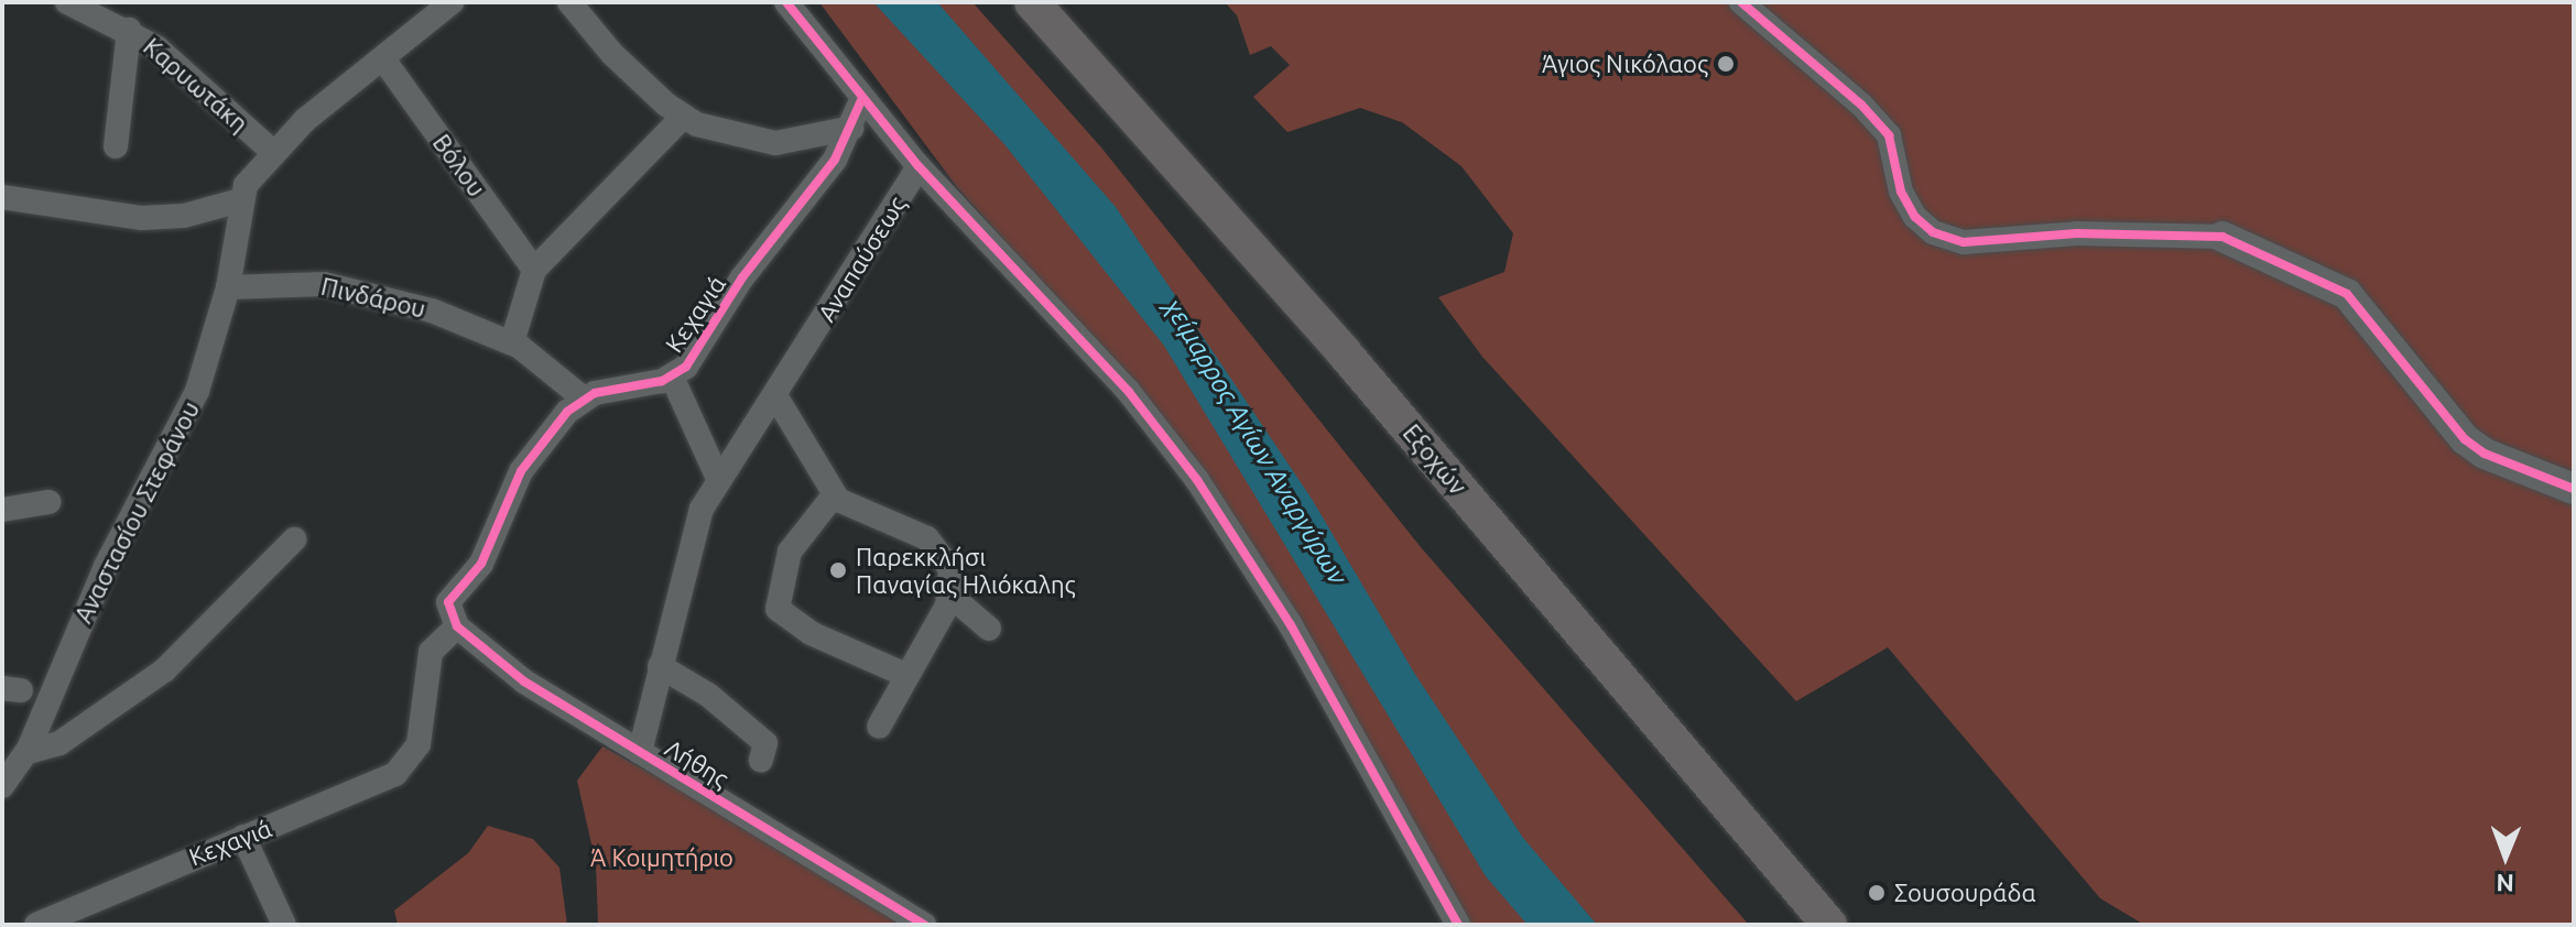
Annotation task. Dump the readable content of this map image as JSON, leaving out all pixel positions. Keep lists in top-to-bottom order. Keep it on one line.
{"streets":{"main road":["Εξοχών"],"street":["Καρυωτάκη","Βόλου","Αναπαύσεως","Πινδάρου","Κεχαγιά","Αναστασίου Στεφάνου","Λήθης"]},"crossings":[["Καρυωτάκη","Αναστασίου Στεφάνου"],["Βόλου","Αναστασίου Στεφάνου"],["Αναπαύσεως","Λήθης"],["Πινδάρου","Κεχαγιά"],["Πινδάρου","Αναστασίου Στεφάνου"],["Κεχαγιά","Λήθης"]],"water":["χείμαρρος Αγίων Αναργύρων"],"parks":["Ά Κοιμητήριο"],"places":["Άγιος Νικόλαος","Παρεκκλήσι Παναγίας Ηλιόκαλης","Σουσουράδα"],"north":"bottom"}
